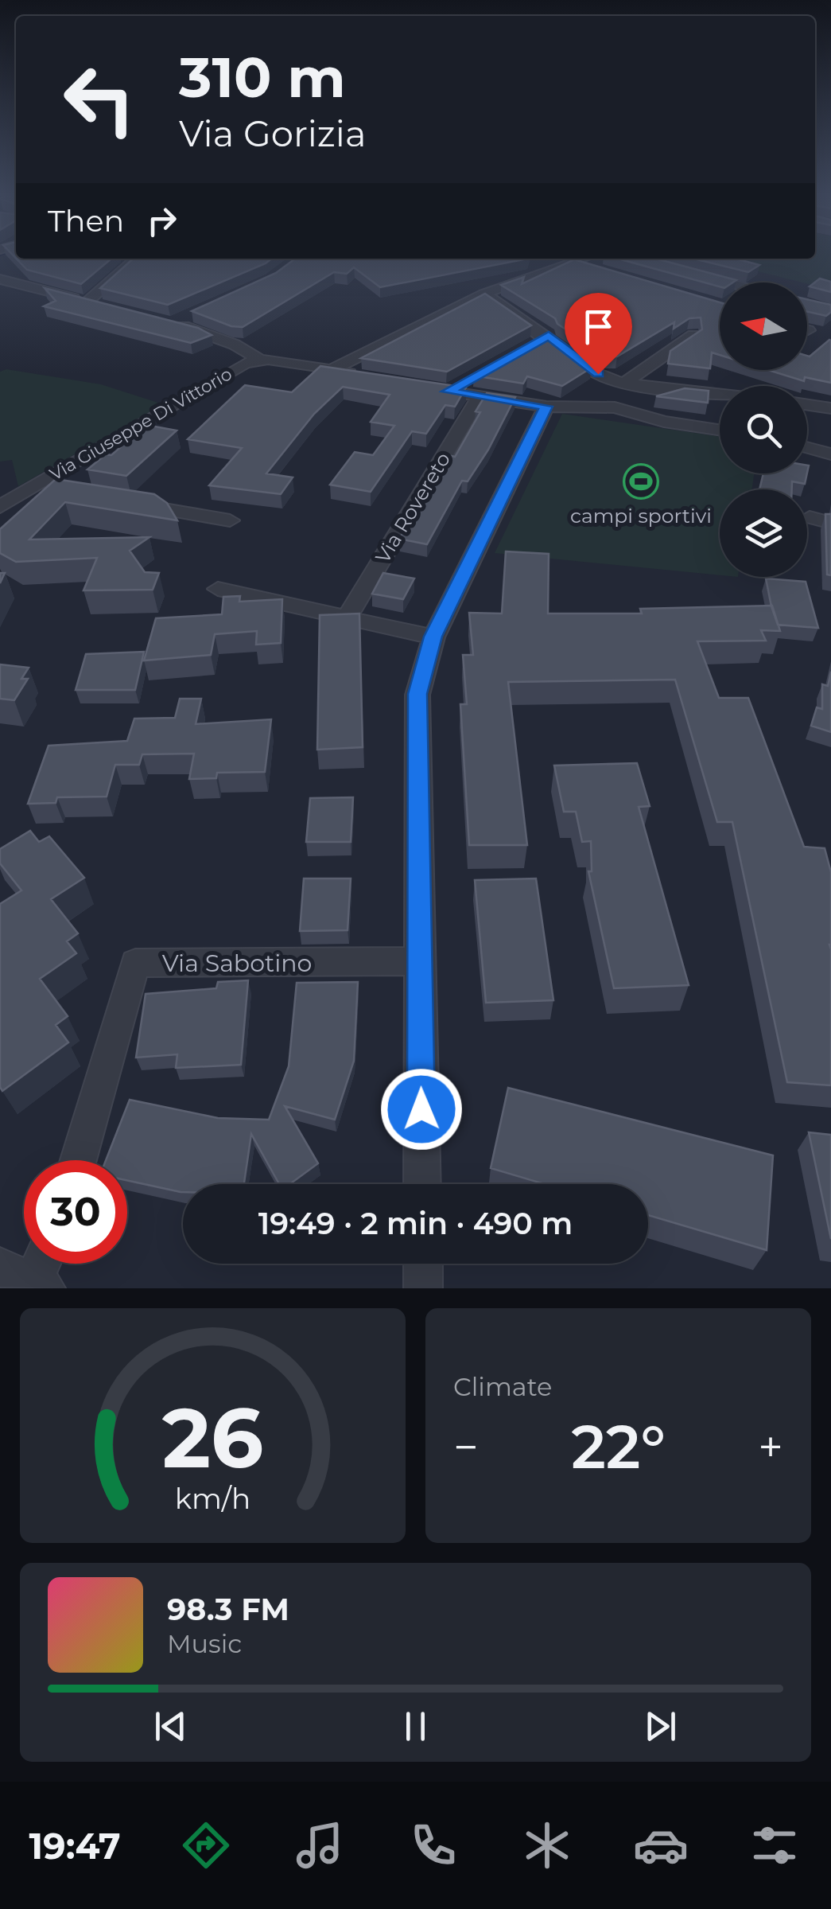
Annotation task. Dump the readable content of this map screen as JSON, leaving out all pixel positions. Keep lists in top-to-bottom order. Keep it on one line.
{"streets":{"street":["Via Giuseppe Di Vittorio","Via Rovereto","Via Sabotino"]},"places":{"sports":["campi sportivi"]},"north":"left","page":{"turn":["310 m","Via Gorizia"],"then":"Then","limit":"30","trip":"19:49 · 2 min · 490 m","tile":"Climate","heat":["−","22°","+"],"song":["98.3 FM","Music"],"tabs":"19:47","gauge":["26","km/h"]}}
